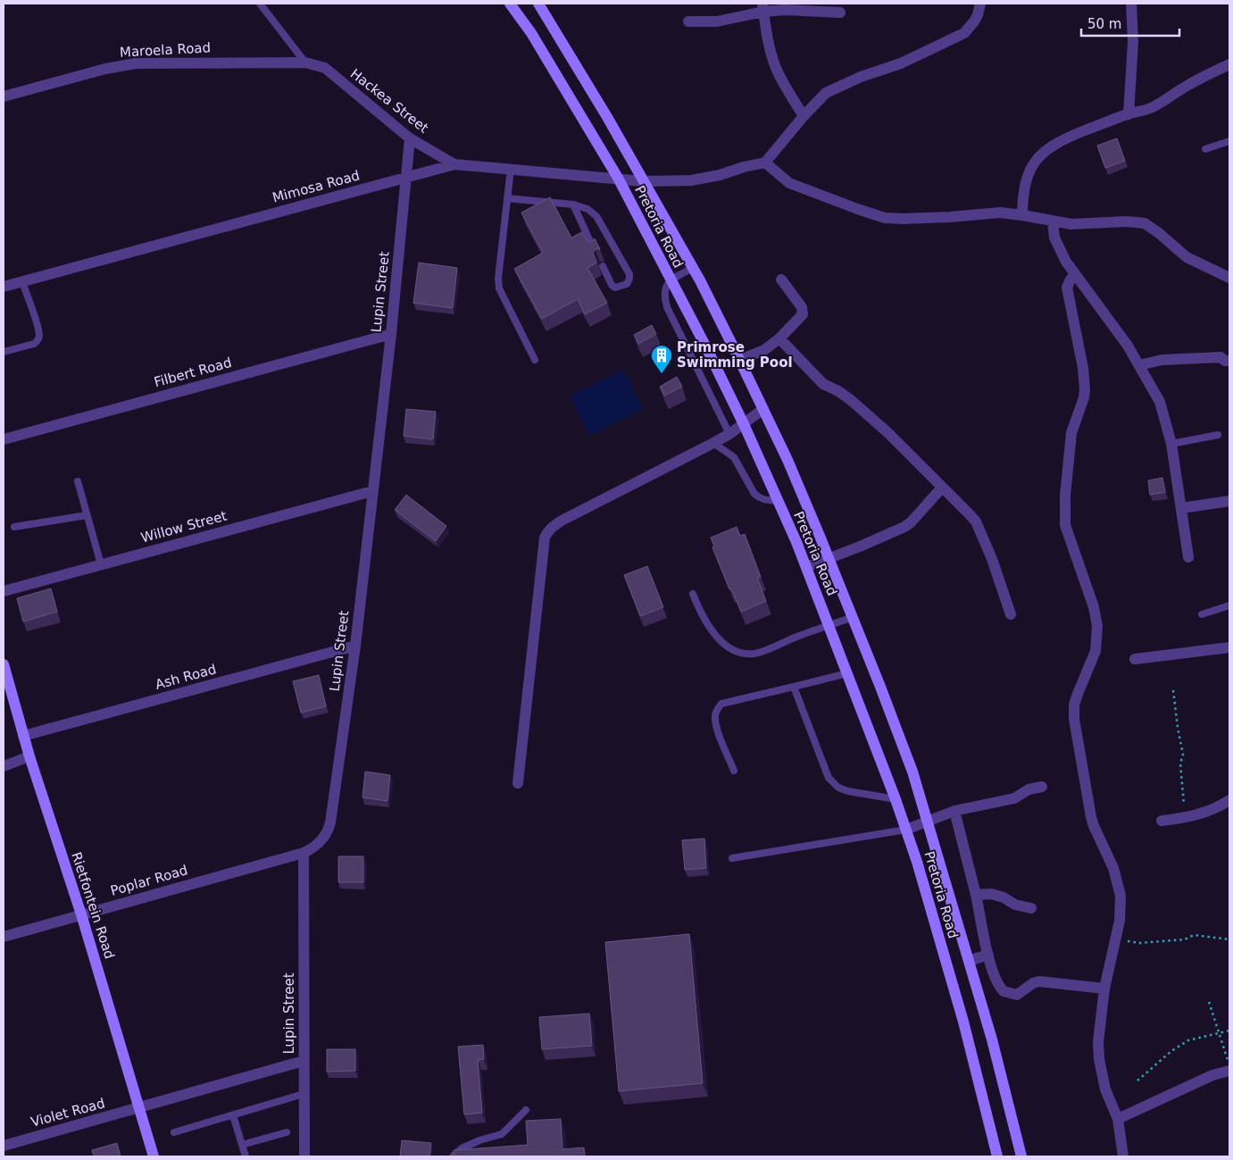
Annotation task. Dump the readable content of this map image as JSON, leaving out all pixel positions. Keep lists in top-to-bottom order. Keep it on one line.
{"streets":{"main road":["Pretoria Road","Rietfontein Road"],"street":["Maroela Road","Hackea Street","Mimosa Road","Lupin Street","Filbert Road","Willow Street","Ash Road","Poplar Road","Violet Road"]},"crossings":[["Maroela Road","Hackea Street"],["Hackea Street","Mimosa Road"],["Hackea Street","Lupin Street"],["Mimosa Road","Pretoria Road"],["Mimosa Road","Lupin Street"],["Lupin Street","Filbert Road"],["Lupin Street","Willow Street"],["Lupin Street","Ash Road"],["Lupin Street","Poplar Road"],["Lupin Street","Violet Road"],["Ash Road","Rietfontein Road"],["Poplar Road","Rietfontein Road"],["Rietfontein Road","Violet Road"]],"places":{"building":["Primrose Swimming Pool"]},"scale_bar":"50 m"}
